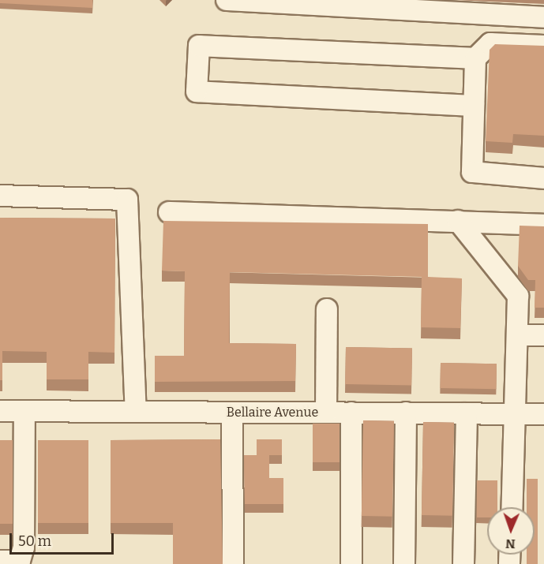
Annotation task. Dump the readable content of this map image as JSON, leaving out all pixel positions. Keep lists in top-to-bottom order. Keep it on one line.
{"streets":{"street":["Bellaire Avenue"]},"scale_bar":"50 m","north":"bottom"}
